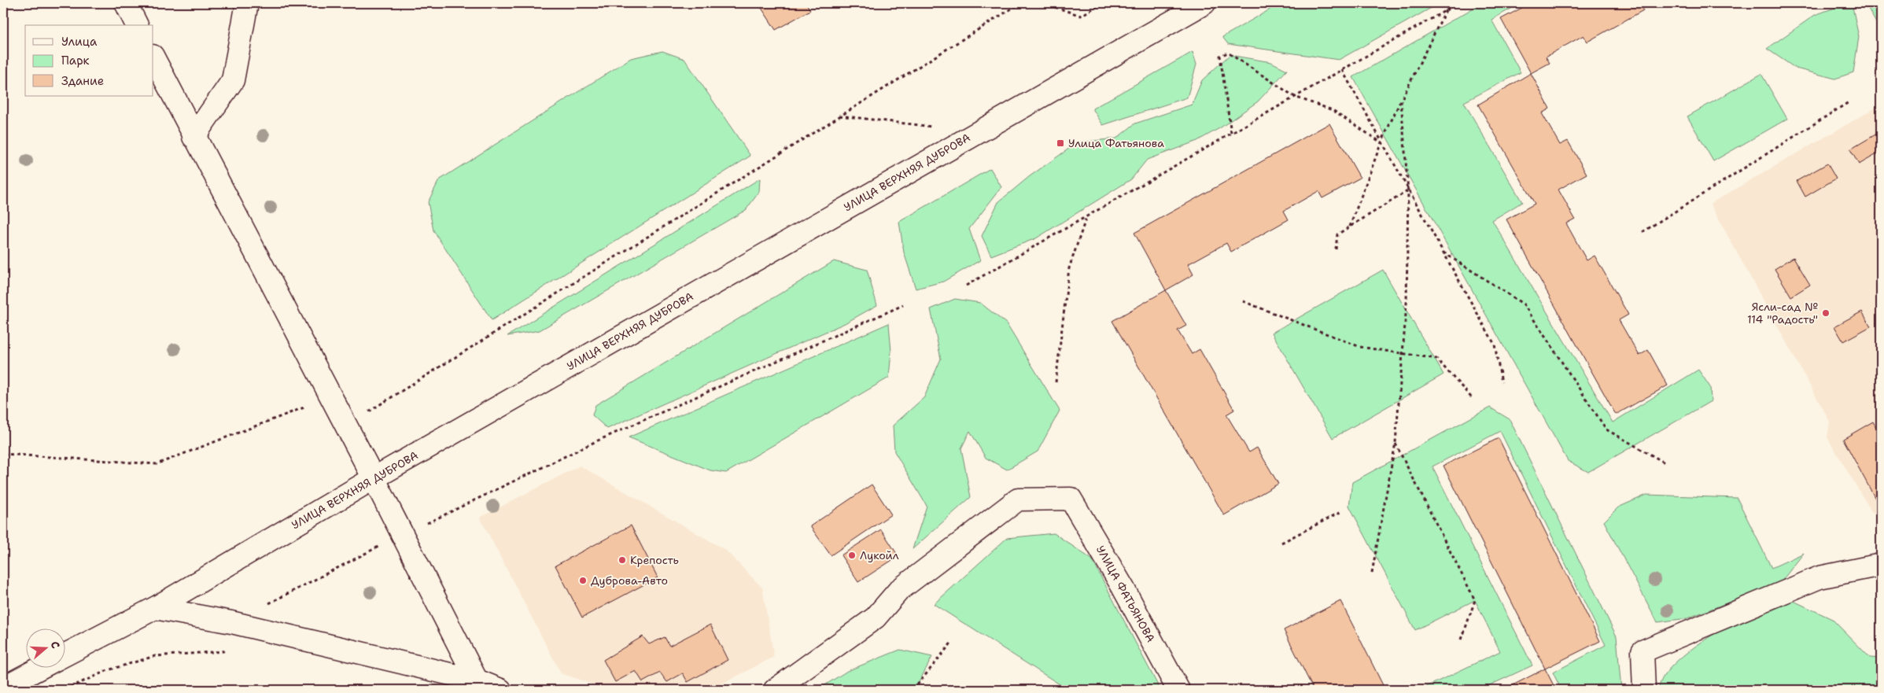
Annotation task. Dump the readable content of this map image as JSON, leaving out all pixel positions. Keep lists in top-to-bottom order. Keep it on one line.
{"streets":{"street":["УЛИЦА ВЕРХНЯЯ ДУБРОВА","УЛИЦА ФАТЬЯНОВА"]},"places":{"transit":["Улица Фатьянова"],"other":["Ясли-сад № 114 \"Радость\"","Лукойл","Крепость","Дуброва-Авто"]},"legend":["Улица","Парк","Здание"],"north":"right"}
